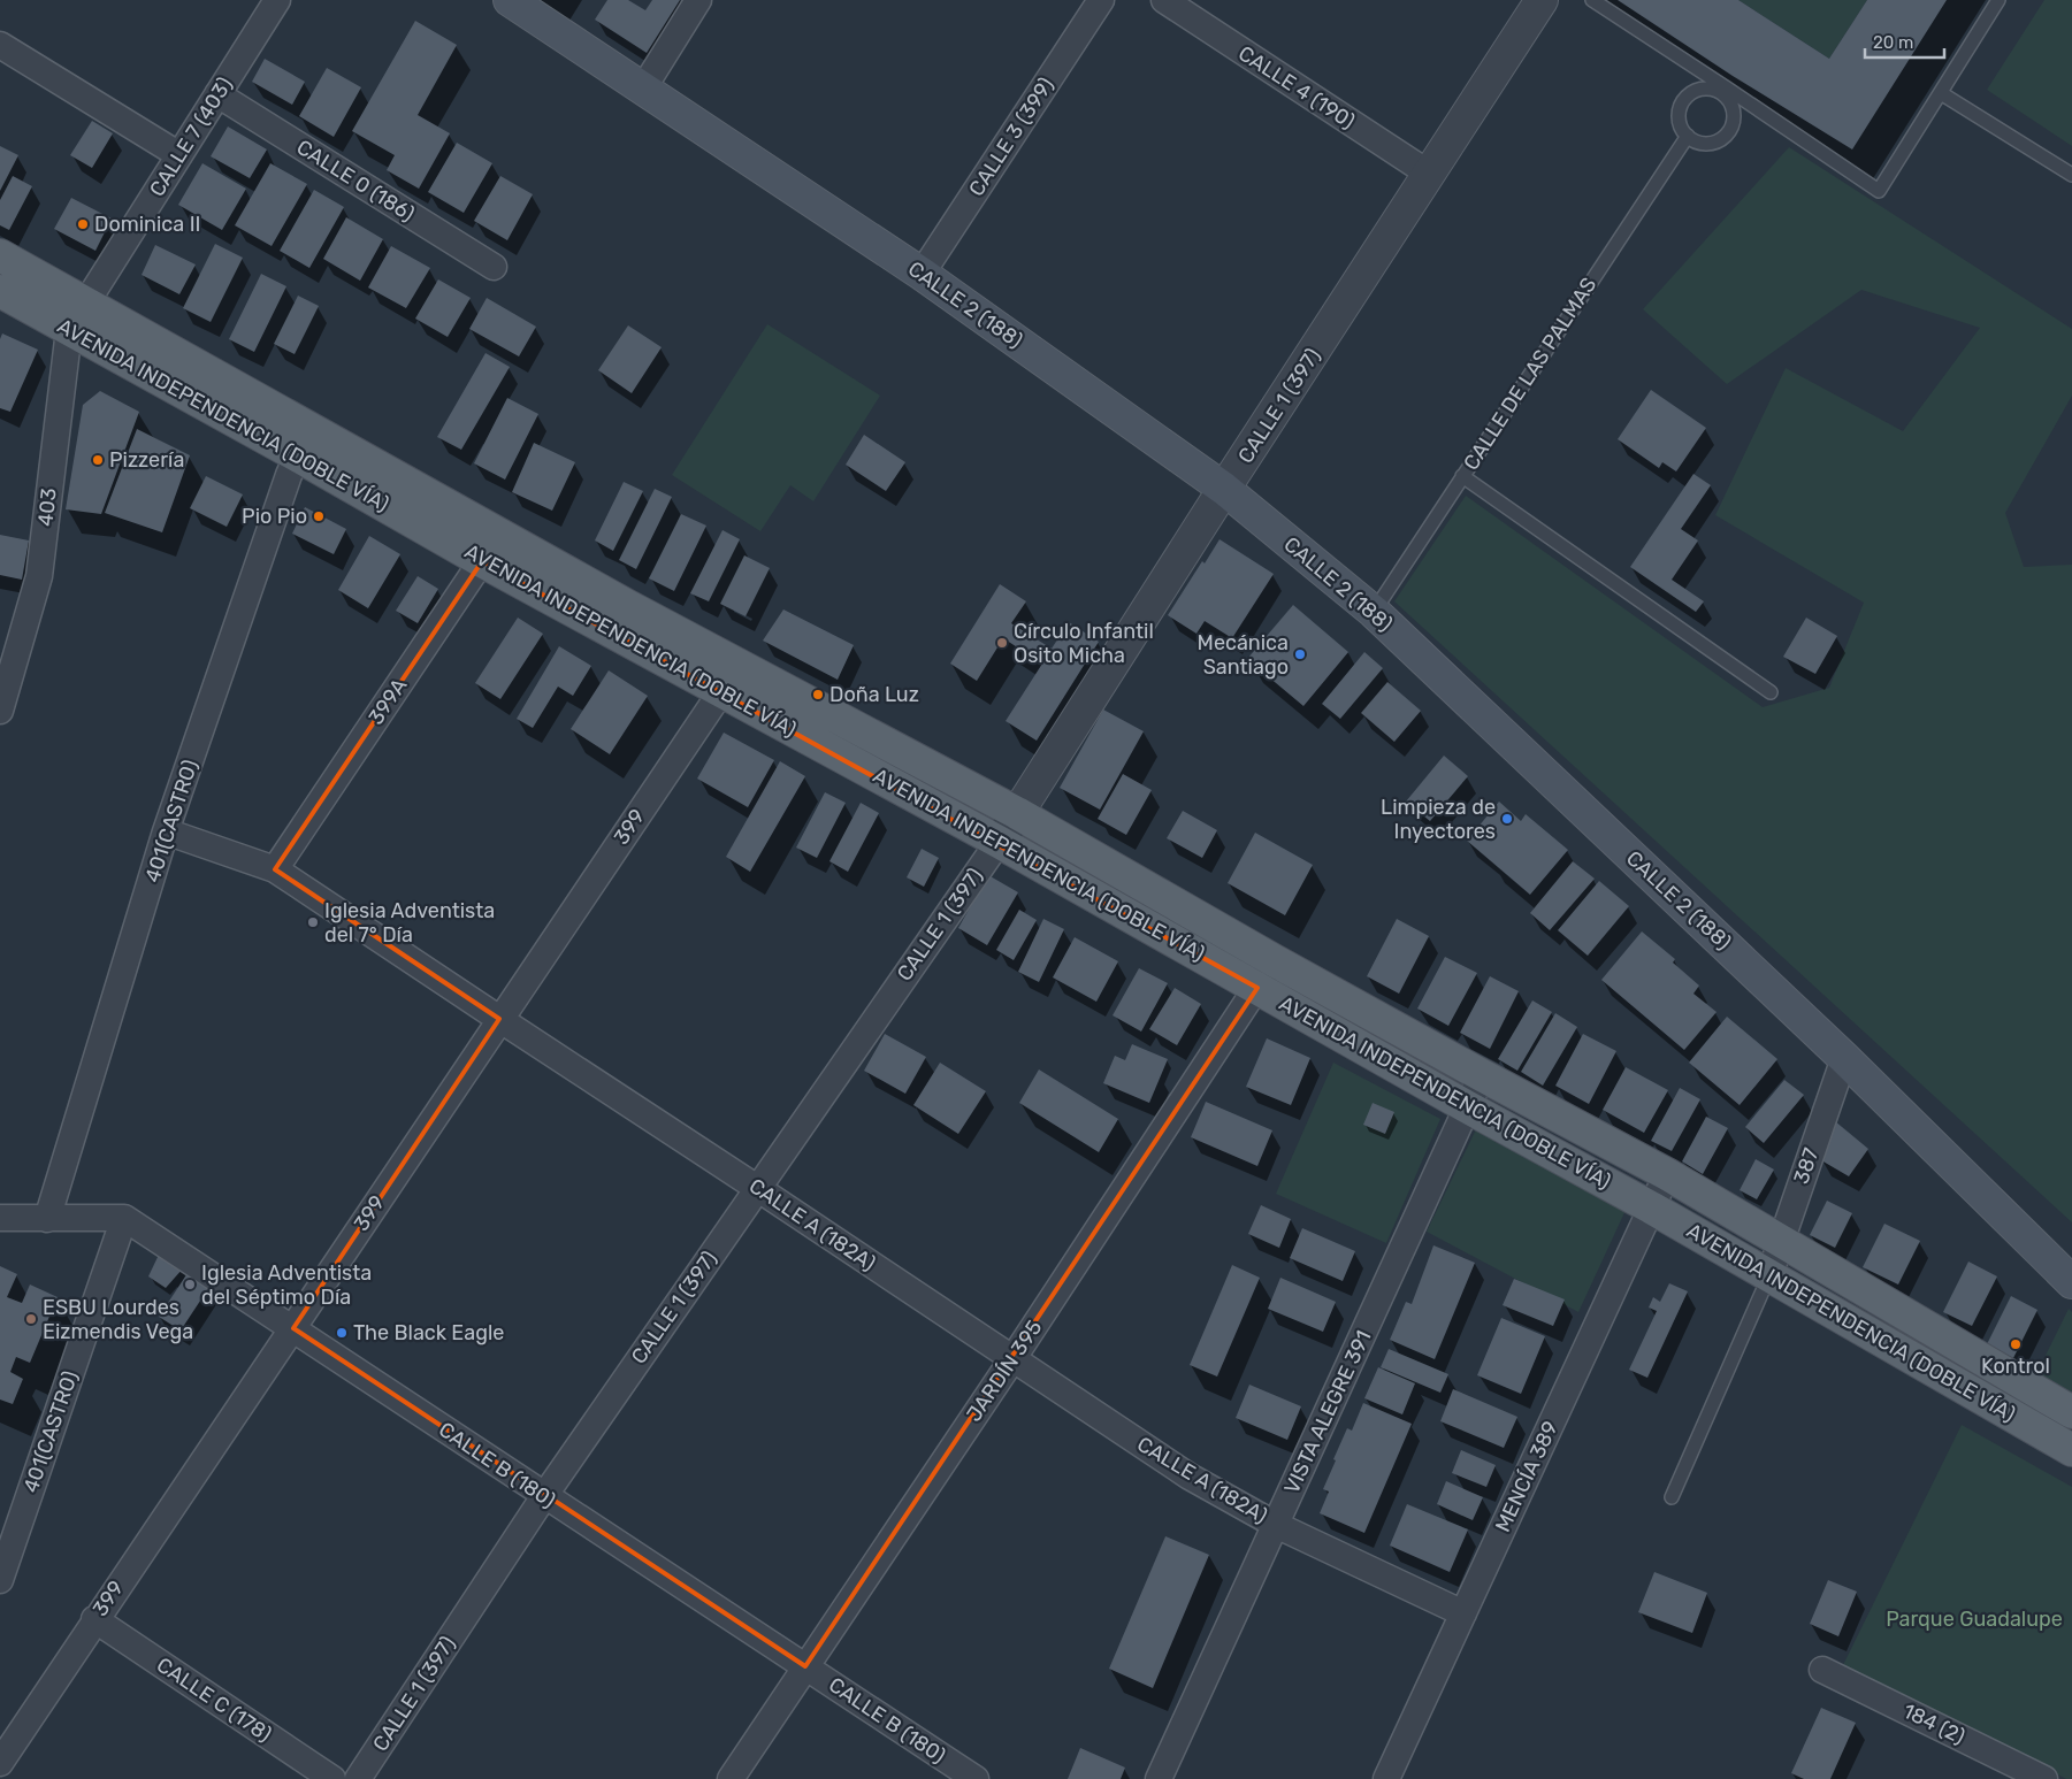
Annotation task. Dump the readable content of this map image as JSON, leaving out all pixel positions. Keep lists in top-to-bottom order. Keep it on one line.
{"streets":{"main road":["CALLE 2 (188)","AVENIDA INDEPENDENCIA (DOBLE VÍA)"],"street":["CALLE 4 (190)","CALLE 7 (403)","CALLE 3 (399)","CALLE 0 (186)","CALLE 1 (397)","403","399A","401(CASTRO)","399","387","CALLE A (182A)","JARDÍN 395","VISTA ALEGRE 391","CALLE B (180)","MENCÍA 389","CALLE C (178)","184 (2)"],"lane":["CALLE DE LAS PALMAS"]},"crossings":[["CALLE 4 (190)","CALLE 1 (397)"],["CALLE 7 (403)","CALLE 0 (186)"],["CALLE 7 (403)","AVENIDA INDEPENDENCIA (DOBLE VÍA)"],["CALLE 7 (403)","403"],["CALLE 3 (399)","CALLE 2 (188)"],["CALLE 2 (188)","CALLE DE LAS PALMAS"],["CALLE 2 (188)","CALLE 1 (397)"],["CALLE 2 (188)","387"],["CALLE 1 (397)","AVENIDA INDEPENDENCIA (DOBLE VÍA)"],["CALLE 1 (397)","CALLE A (182A)"],["CALLE 1 (397)","CALLE B (180)"],["AVENIDA INDEPENDENCIA (DOBLE VÍA)","403"],["AVENIDA INDEPENDENCIA (DOBLE VÍA)","399A"],["AVENIDA INDEPENDENCIA (DOBLE VÍA)","401(CASTRO)"],["AVENIDA INDEPENDENCIA (DOBLE VÍA)","399"],["AVENIDA INDEPENDENCIA (DOBLE VÍA)","387"],["AVENIDA INDEPENDENCIA (DOBLE VÍA)","JARDÍN 395"],["AVENIDA INDEPENDENCIA (DOBLE VÍA)","VISTA ALEGRE 391"],["AVENIDA INDEPENDENCIA (DOBLE VÍA)","MENCÍA 389"],["399A","CALLE A (182A)"],["401(CASTRO)","CALLE A (182A)"],["401(CASTRO)","CALLE B (180)"],["399","CALLE A (182A)"],["399","CALLE B (180)"],["399","CALLE C (178)"],["CALLE A (182A)","JARDÍN 395"],["CALLE A (182A)","VISTA ALEGRE 391"],["CALLE A (182A)","MENCÍA 389"],["JARDÍN 395","CALLE B (180)"]],"parks":["Parque Guadalupe"],"places":["Dominica II","Pizzería","Pio Pio","Círculo Infantil Osito Micha","Mecánica Santiago","Doña Luz","Limpieza de Inyectores","Iglesia Adventista del 7° Día","Iglesia Adventista del Séptimo Día","ESBU Lourdes Eizmendis Vega","The Black Eagle","Kontrol"],"scale_bar":"20 m"}
